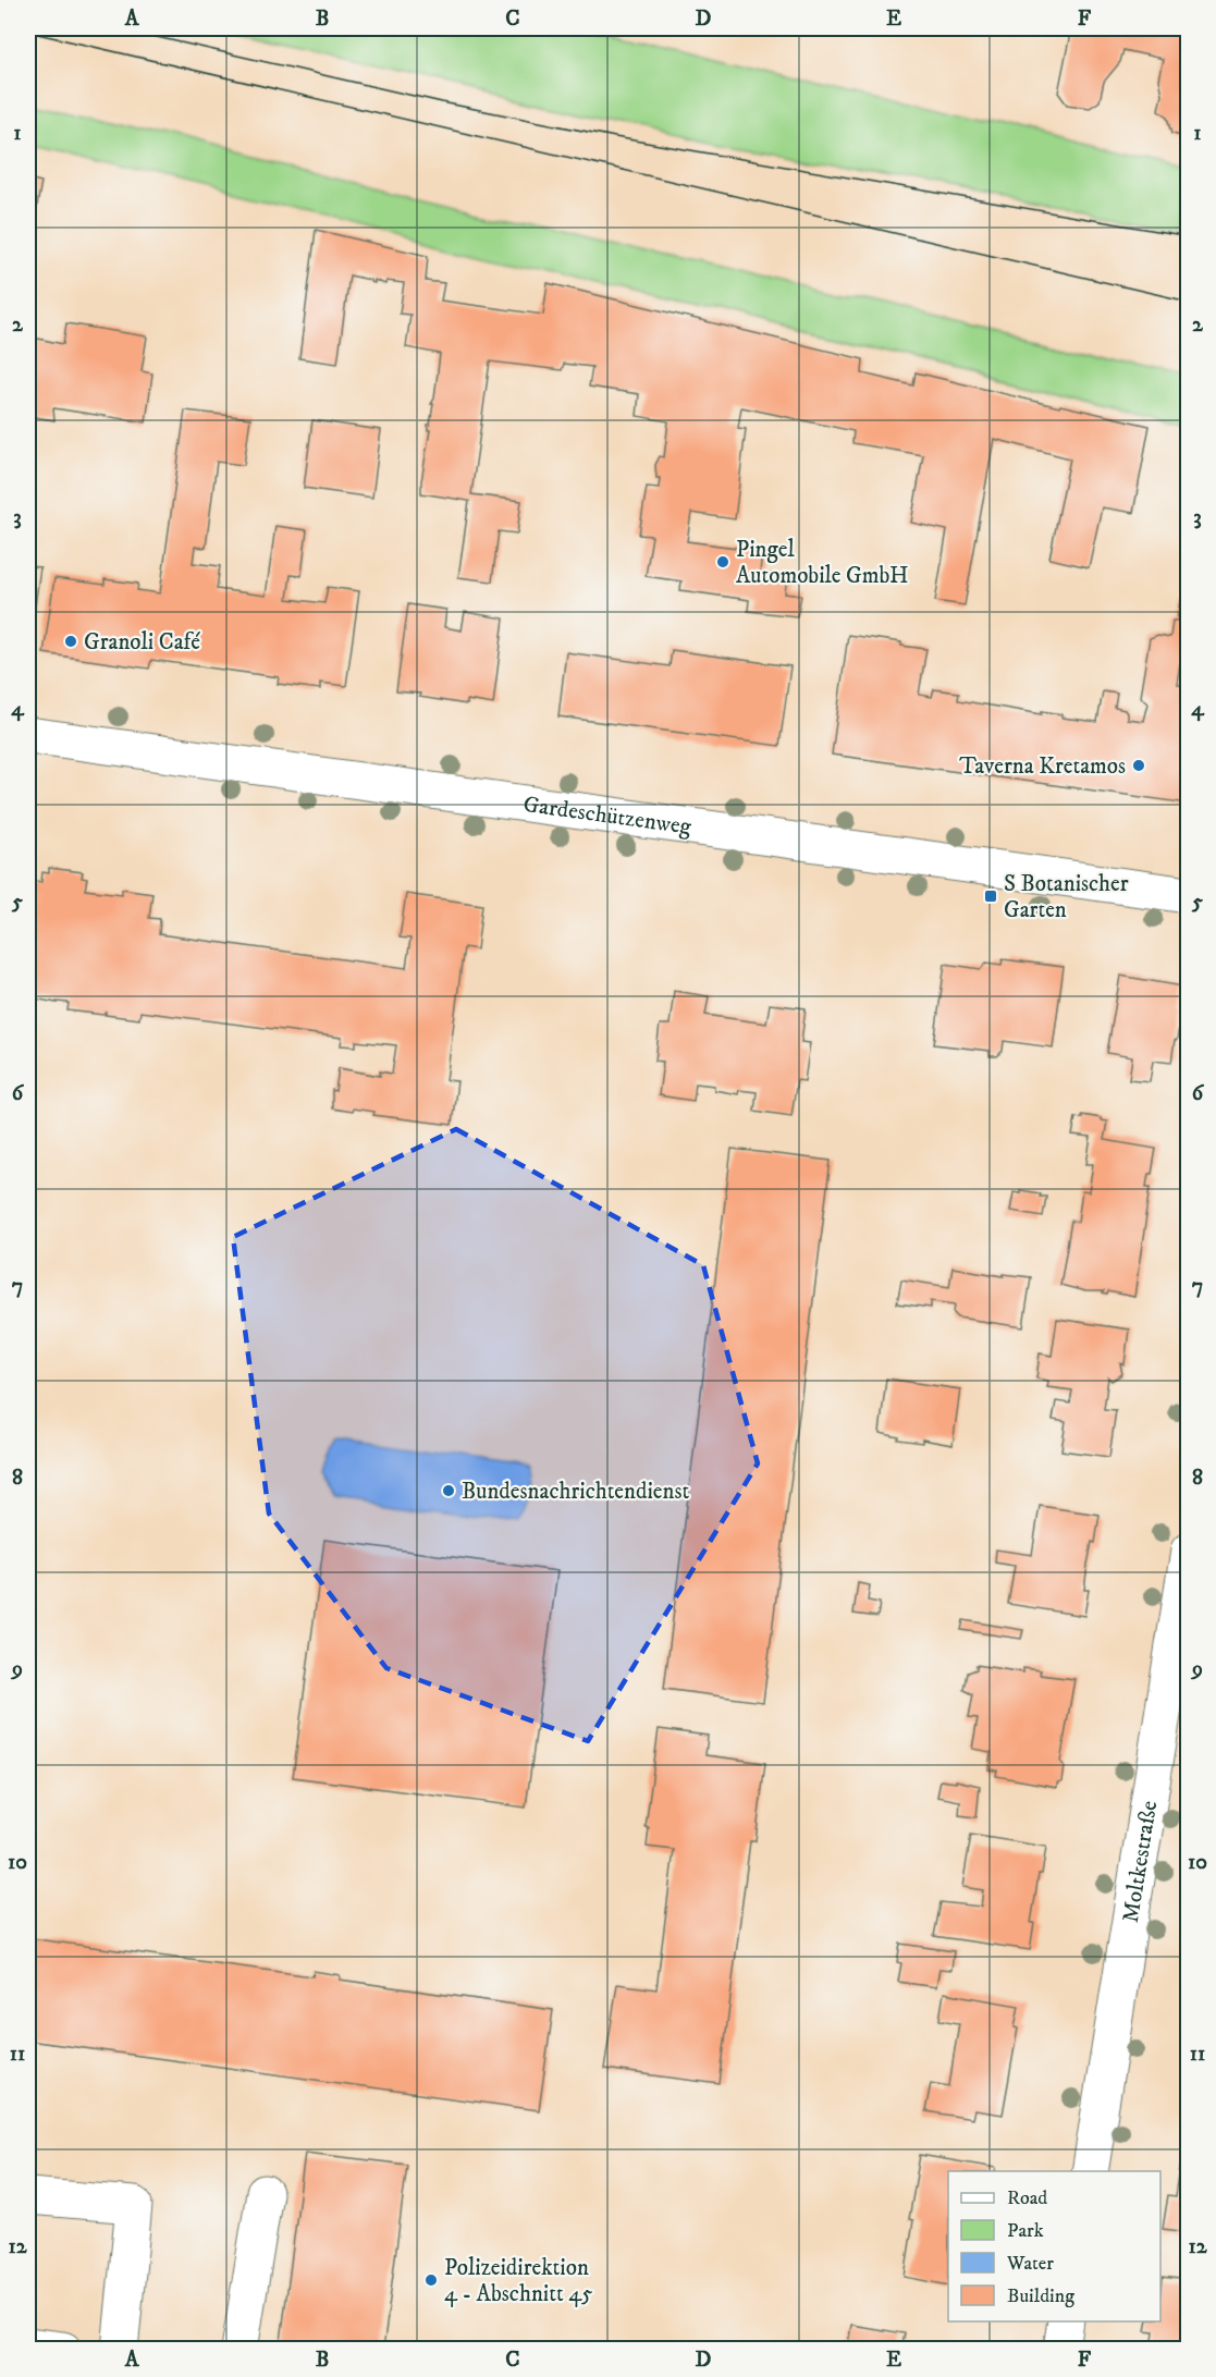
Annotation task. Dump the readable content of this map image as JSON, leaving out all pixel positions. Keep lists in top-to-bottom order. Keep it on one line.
{"streets":{"street":["Gardeschützenweg","Moltkestraße"]},"places":{"other":["Pingel Automobile GmbH","Granoli Café","Taverna Kretamos","Bundesnachrichtendienst","Polizeidirektion 4 - Abschnitt 45"],"transit":["S Botanischer Garten"]},"legend":["Road","Park","Water","Building"],"grid":{"columns":["A","B","C","D","E","F"],"rows":["1","2","3","4","5","6","7","8","9","10","11","12"]}}
